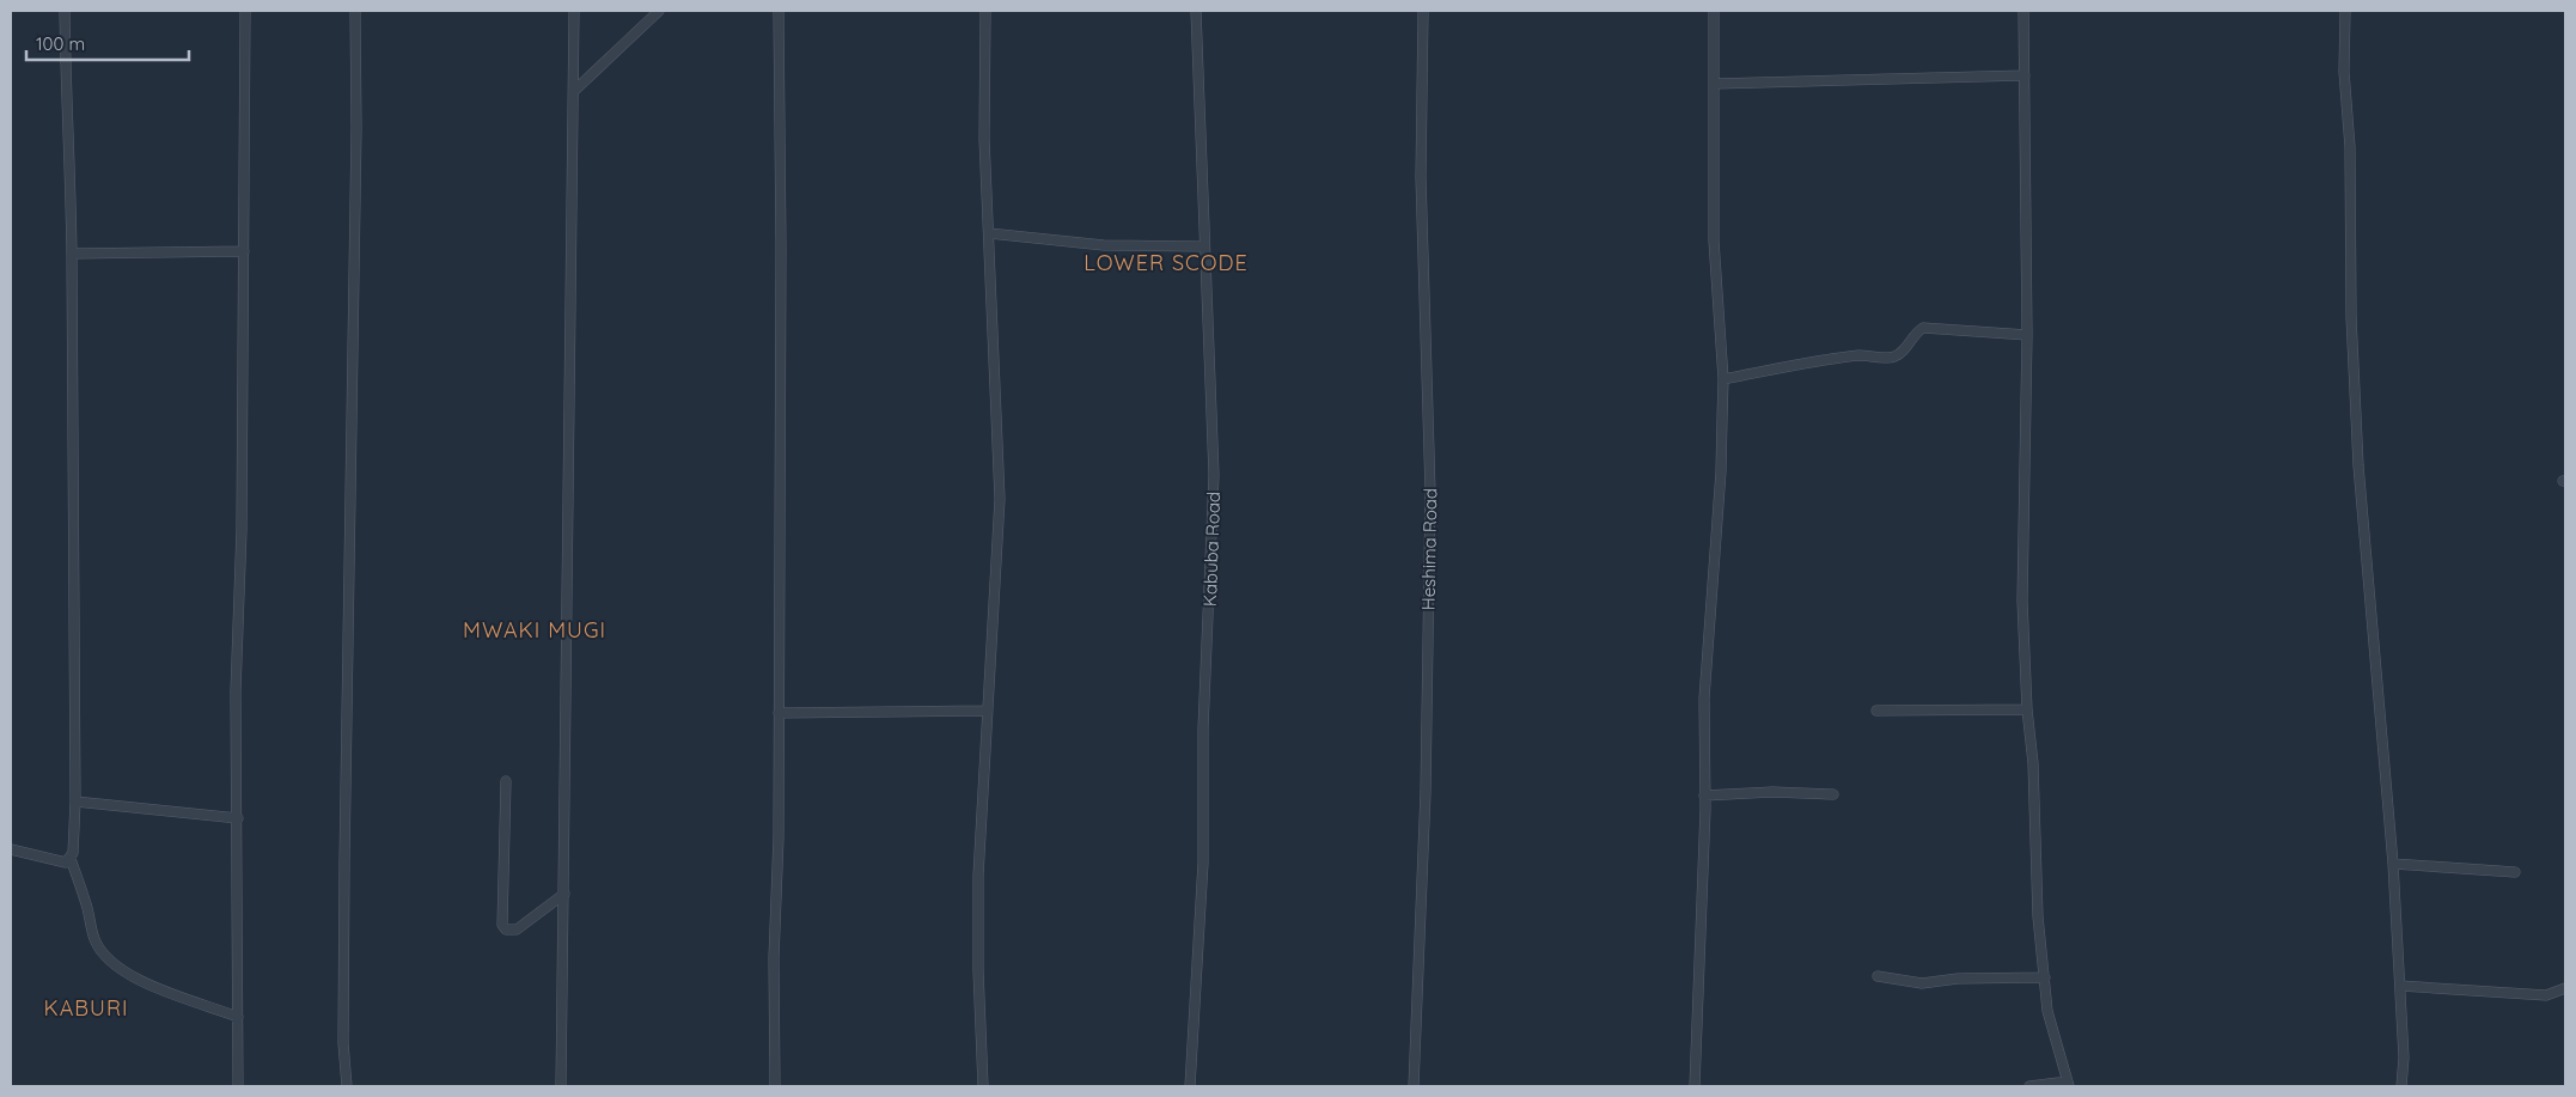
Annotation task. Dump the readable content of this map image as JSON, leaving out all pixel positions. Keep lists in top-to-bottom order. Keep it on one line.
{"streets":{"street":["Kabuba Road","Heshima Road"]},"districts":["LOWER SCODE","MWAKI MUGI","KABURI"],"scale_bar":"100 m"}
